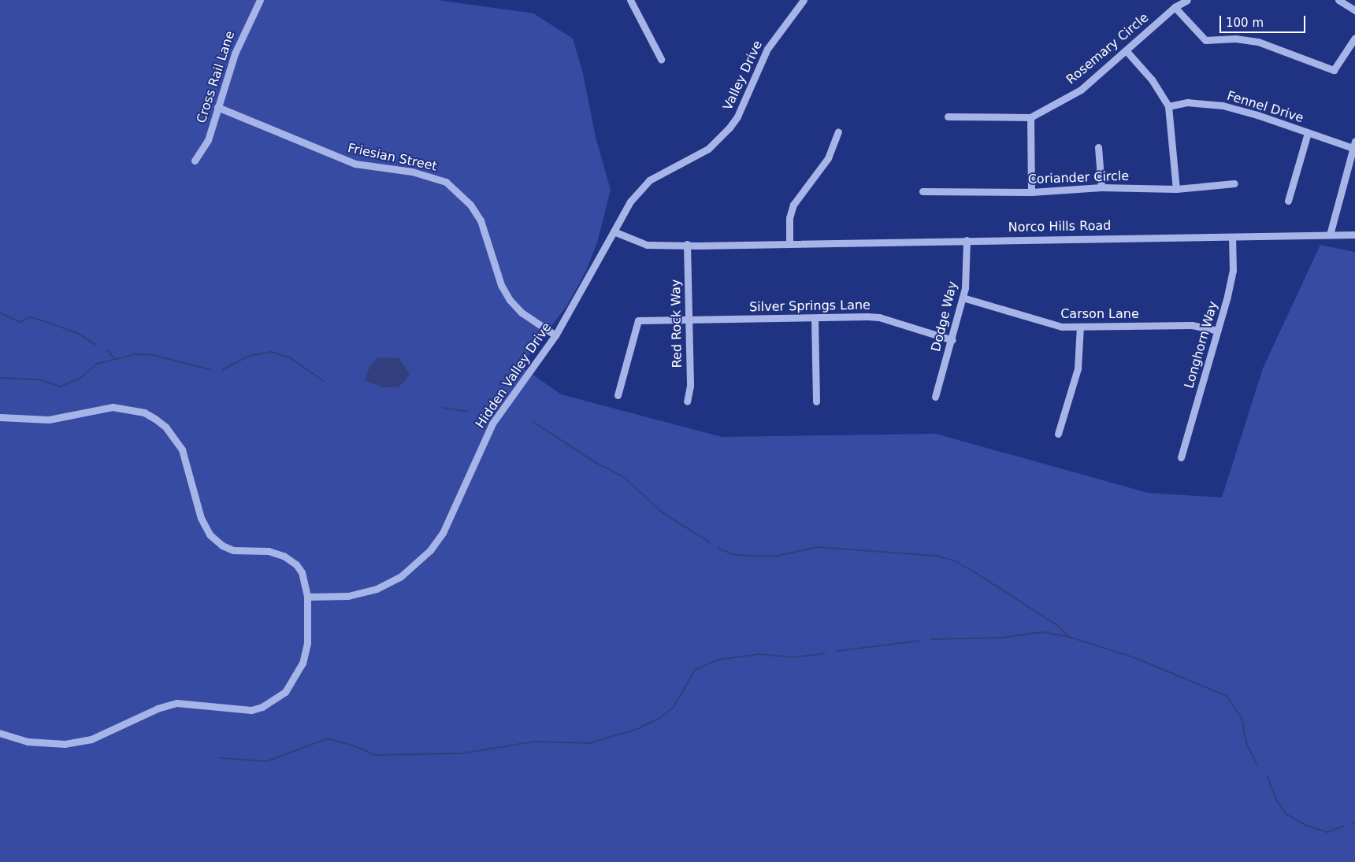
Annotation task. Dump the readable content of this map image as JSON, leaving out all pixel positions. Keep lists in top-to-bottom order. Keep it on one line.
{"streets":{"street":["Rosemary Circle","Valley Drive","Cross Rail Lane","Fennel Drive","Friesian Street","Coriander Circle","Norco Hills Road","Silver Springs Lane","Carson Lane","Dodge Way","Red Rock Way","Longhorn Way","Hidden Valley Drive"]},"crossings":[["Valley Drive","Hidden Valley Drive"],["Cross Rail Lane","Friesian Street"],["Friesian Street","Hidden Valley Drive"],["Norco Hills Road","Dodge Way"],["Norco Hills Road","Red Rock Way"],["Norco Hills Road","Longhorn Way"],["Silver Springs Lane","Dodge Way"],["Silver Springs Lane","Red Rock Way"],["Carson Lane","Dodge Way"],["Carson Lane","Longhorn Way"]],"scale_bar":"100 m"}
